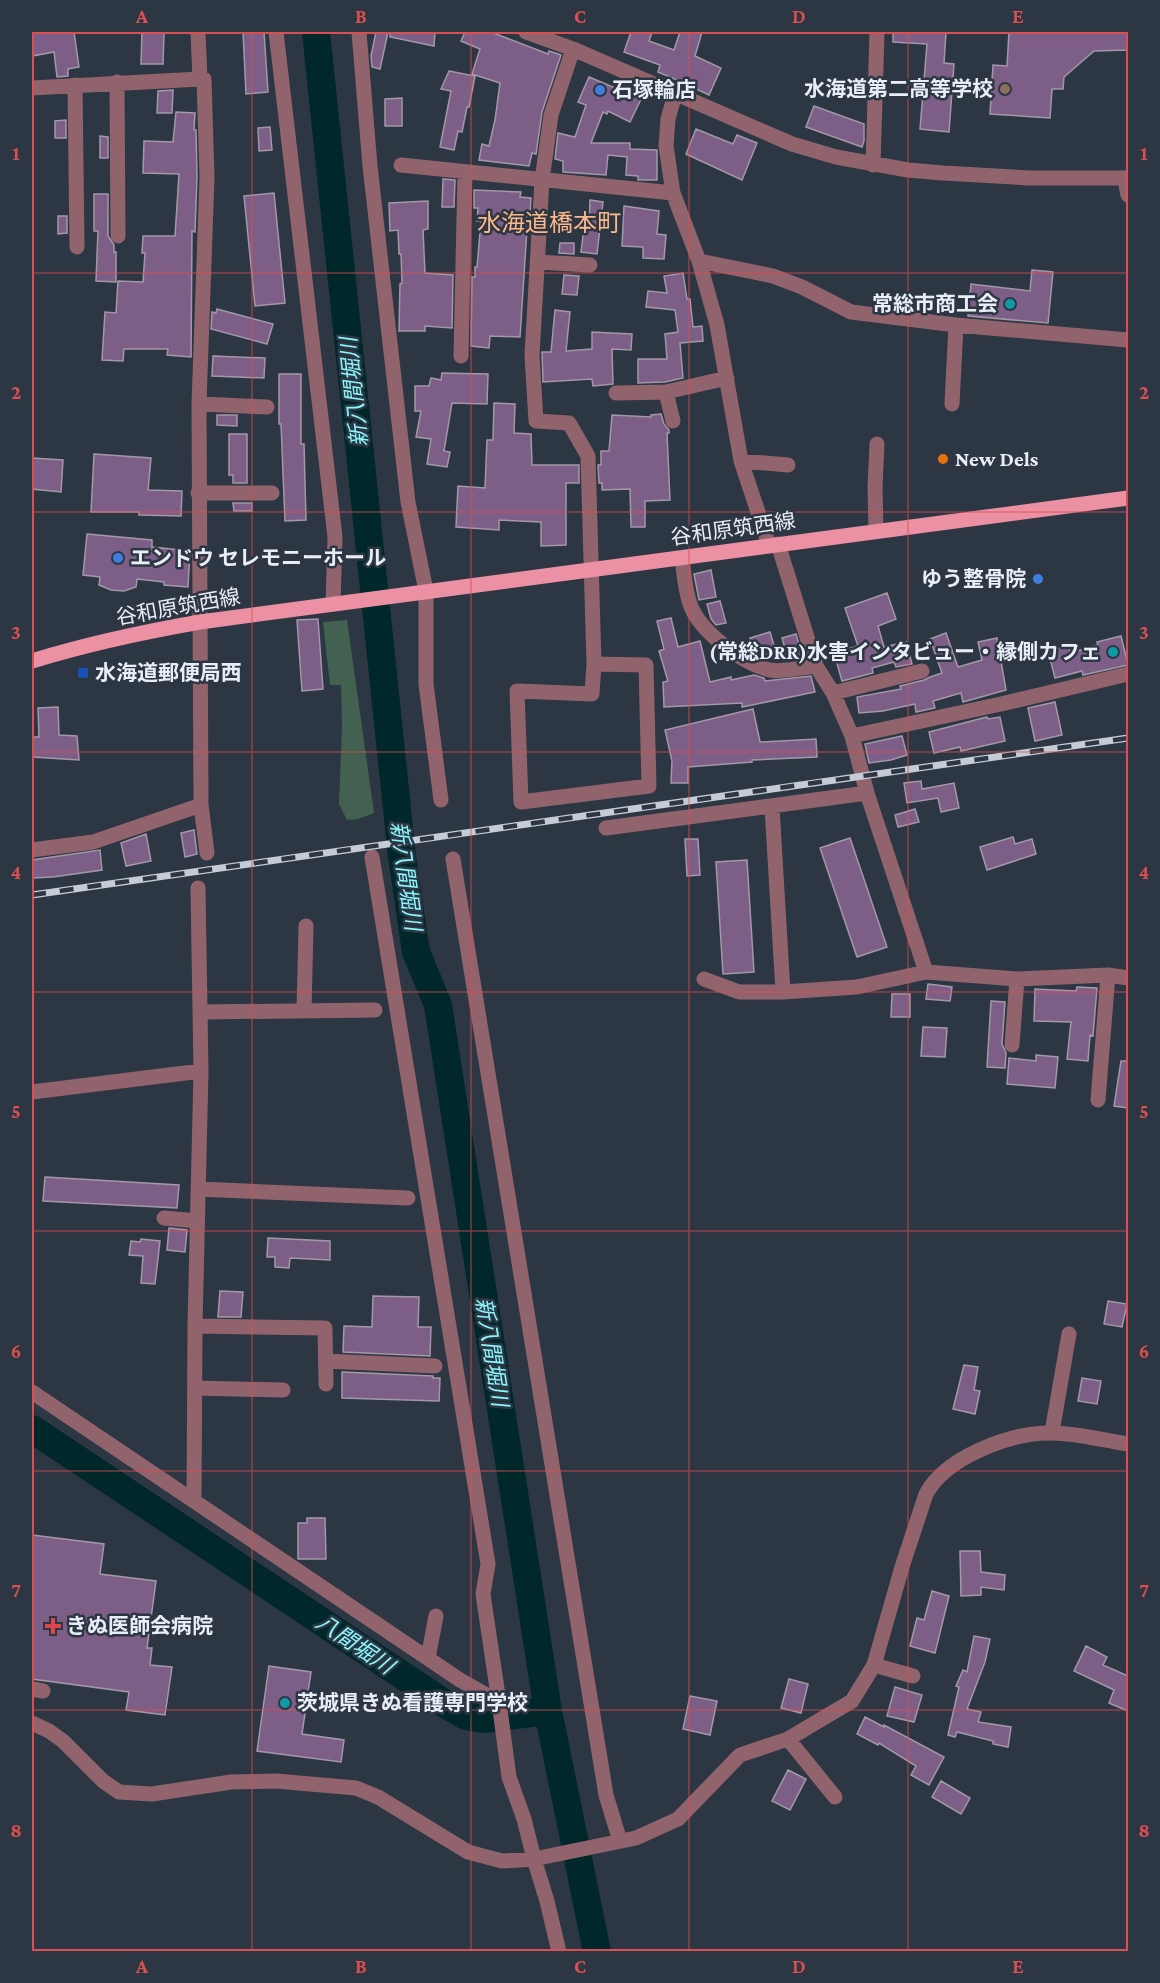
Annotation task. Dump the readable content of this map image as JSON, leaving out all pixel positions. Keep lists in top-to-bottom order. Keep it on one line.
{"streets":{"main road":["谷和原筑西線"]},"districts":["水海道橋本町"],"water":["新八間堀川","八間堀川"],"places":{"other":["水海道第二高等学校","石塚輪店","常総市商工会","New Dels","エンドウ セレモニーホール","ゆう整骨院","(常総DRR)水害インタビュー・縁側カフェ","茨城県きぬ看護専門学校"],"transit":["水海道郵便局西"],"health":["きぬ医師会病院"]},"grid":{"columns":["A","B","C","D","E"],"rows":["1","2","3","4","5","6","7","8"]}}
